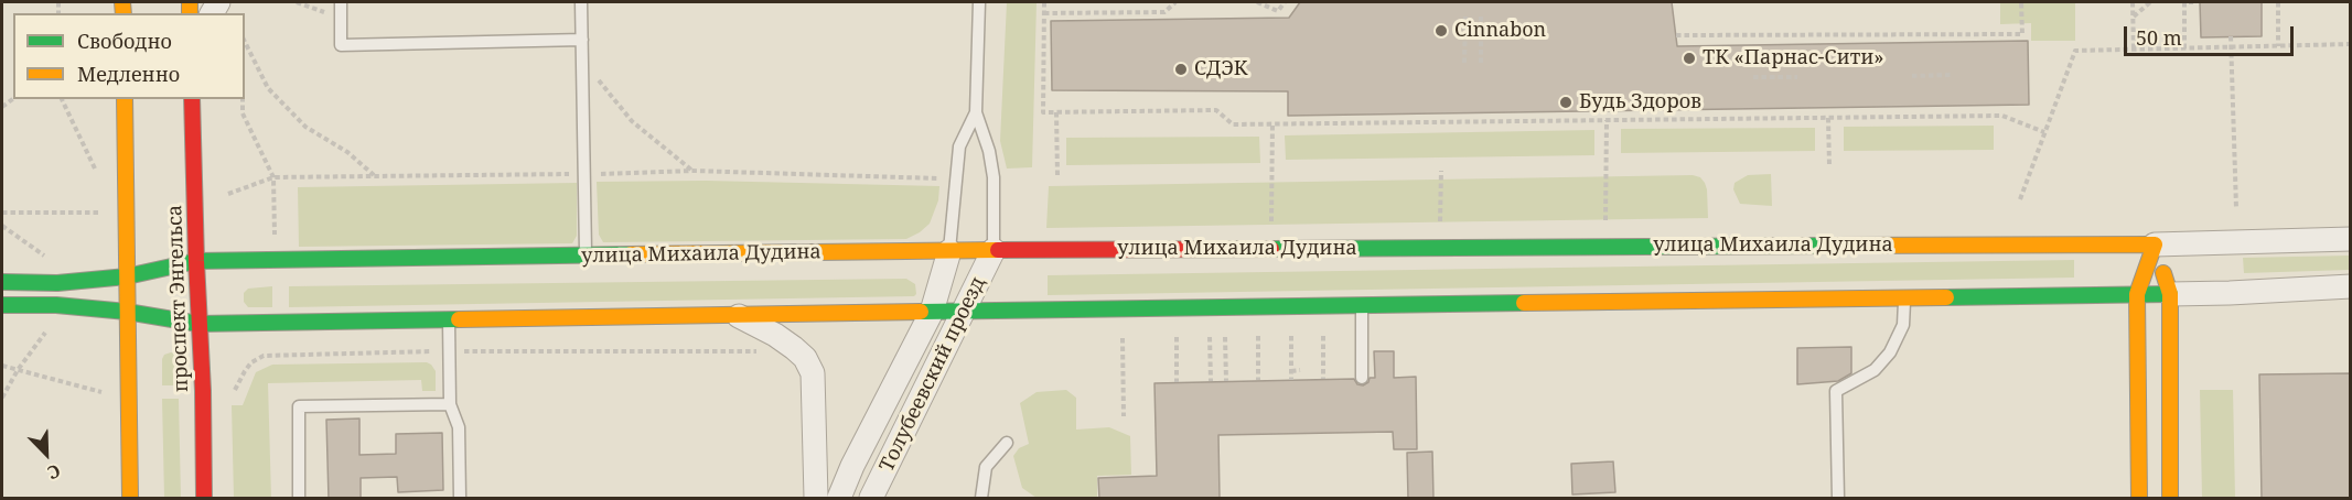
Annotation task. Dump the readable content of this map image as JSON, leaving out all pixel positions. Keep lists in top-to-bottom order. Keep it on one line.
{"streets":{"street":["улица Михаила Дудина","проспект Энгельса","Толубеевский проезд"]},"crossings":[["улица Михаила Дудина","проспект Энгельса"],["улица Михаила Дудина","Толубеевский проезд"]],"places":["Cinnabon","ТК «Парнас-Сити»","СДЭК","Будь Здоров"],"legend":["Свободно","Медленно"],"scale_bar":"50 m","north":"bottom right"}
